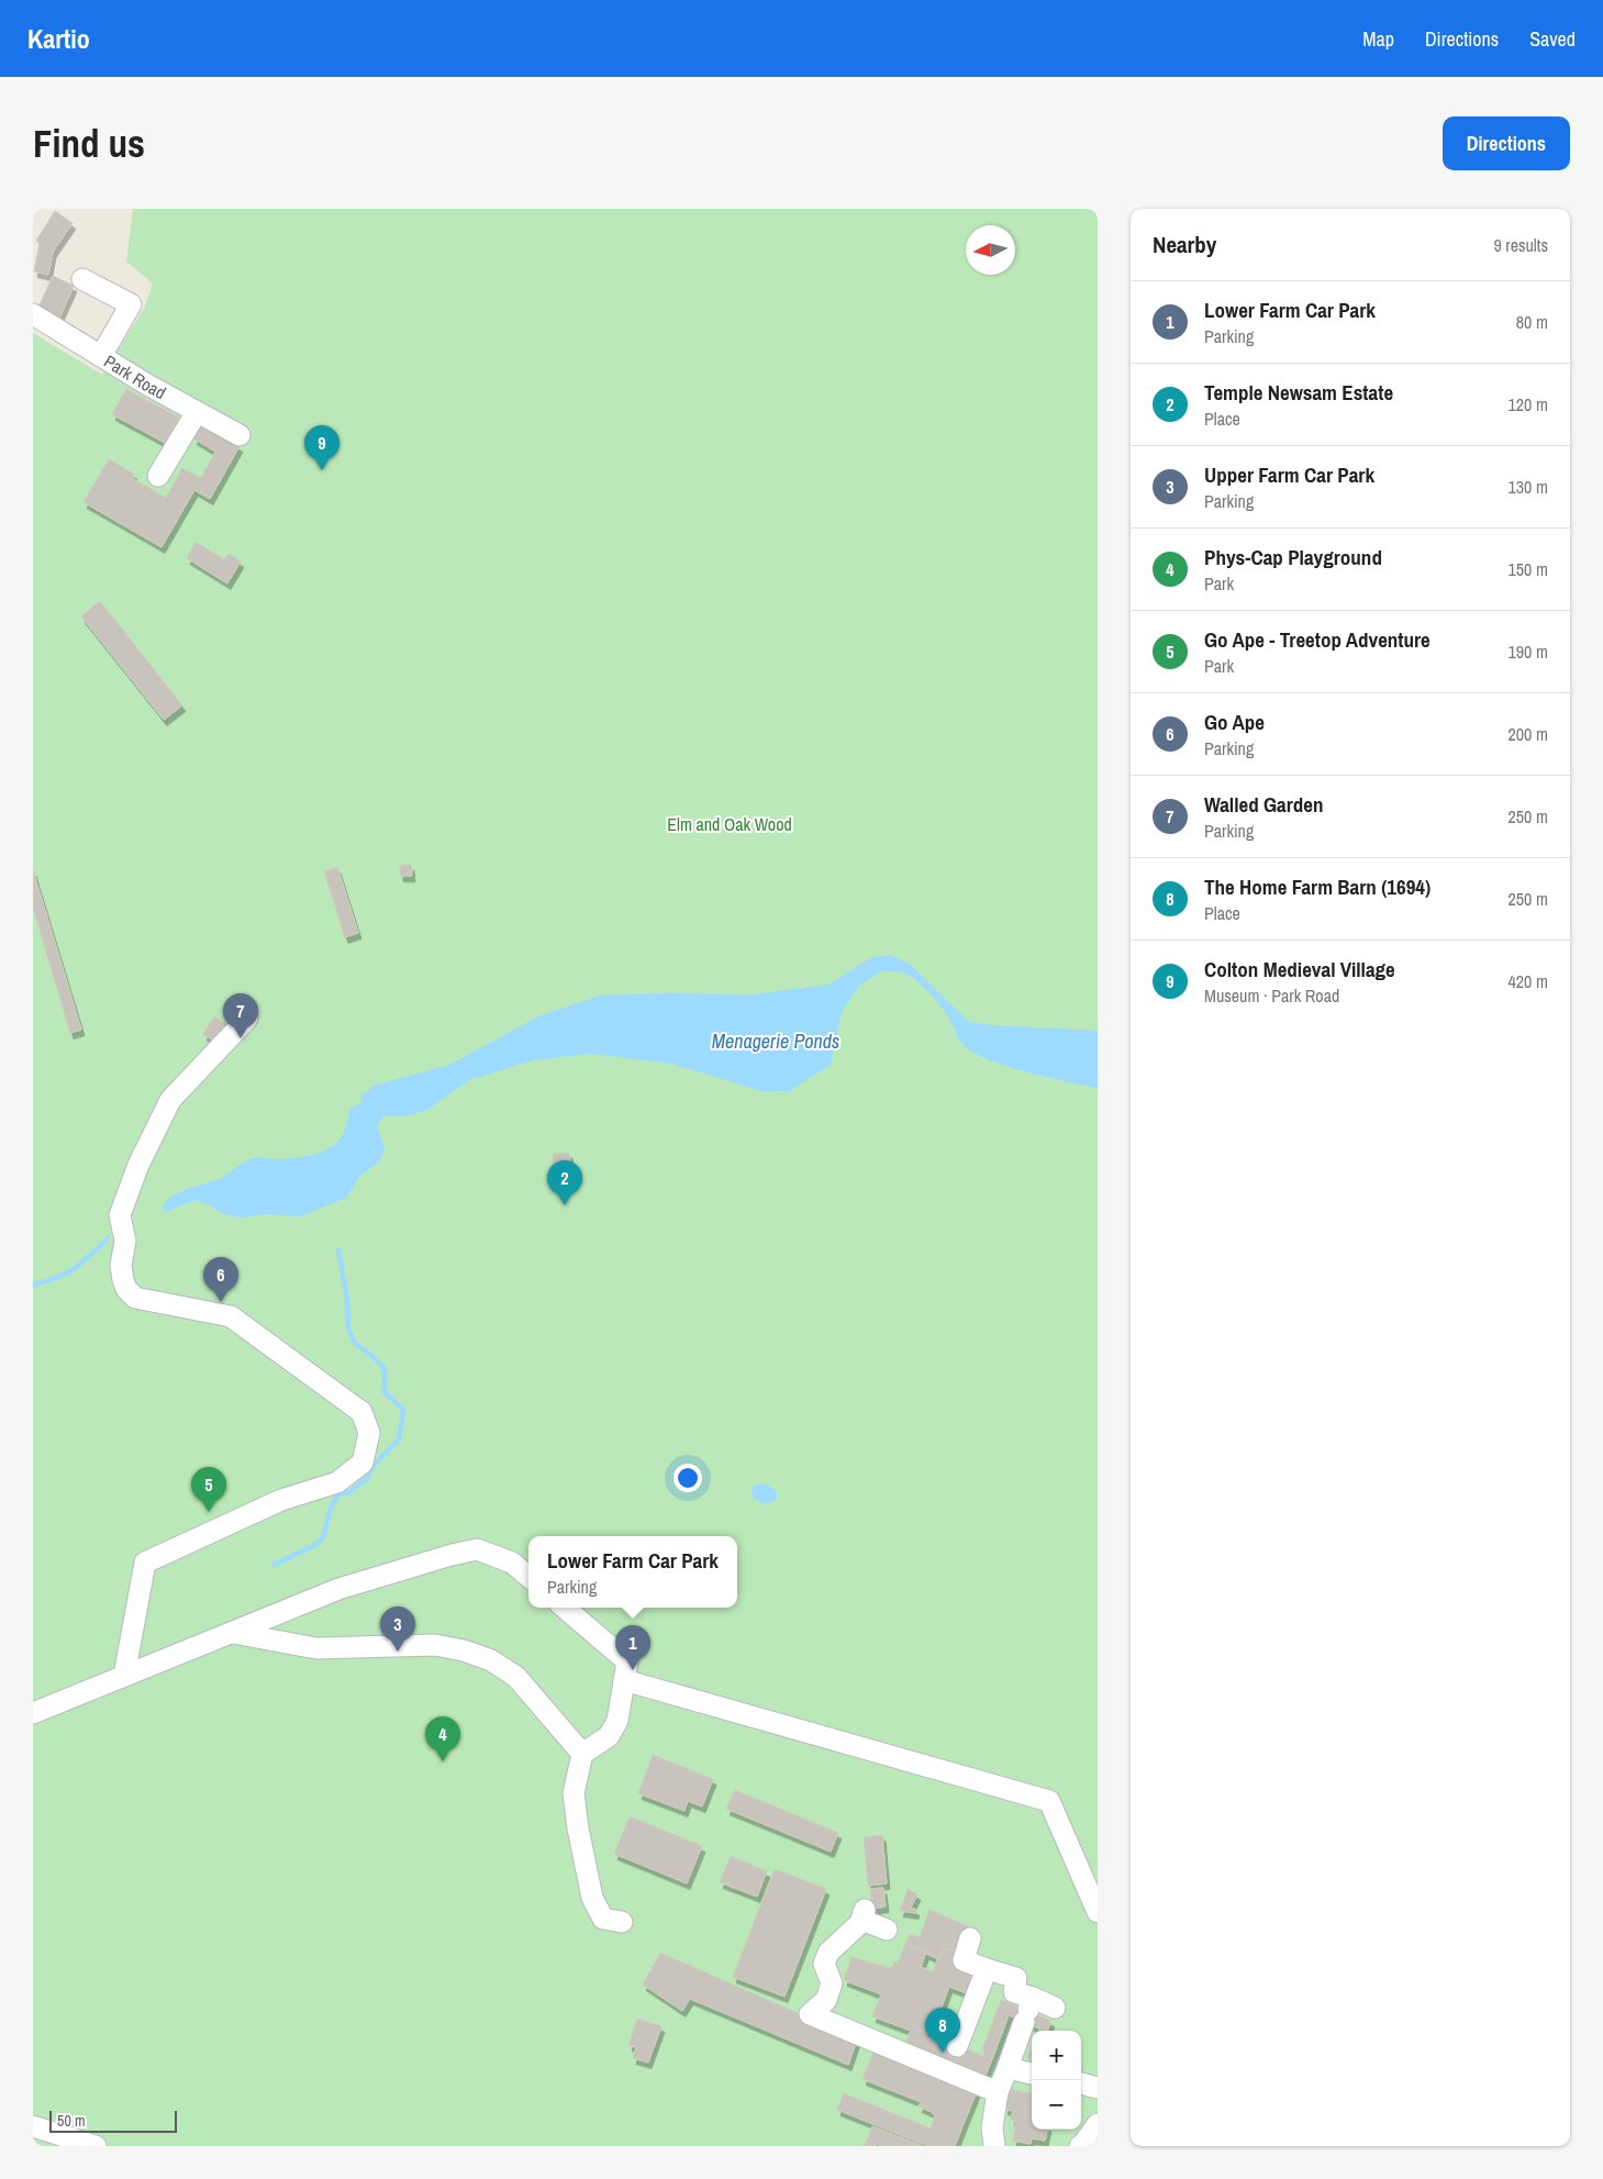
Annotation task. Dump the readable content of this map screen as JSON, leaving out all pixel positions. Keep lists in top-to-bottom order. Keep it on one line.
{"streets":{"street":["Park Road"]},"water":["Menagerie Ponds"],"parks":["Elm and Oak Wood"],"scale_bar":"50 m","north":"left","page":{"header":"Kartio","nav":["Map","Directions","Saved"],"buttons":"Directions","title":"Find us","heading":["Nearby","9 results"],"list":[{"mark":"1","name":"Lower Farm Car Park","note":"Parking","value":"80 m"},{"mark":"2","name":"Temple Newsam Estate","note":"Place","value":"120 m"},{"mark":"3","name":"Upper Farm Car Park","note":"Parking","value":"130 m"},{"mark":"4","name":"Phys-Cap Playground","note":"Park","value":"150 m"},{"mark":"5","name":"Go Ape - Treetop Adventure","note":"Park","value":"190 m"},{"mark":"6","name":"Go Ape","note":"Parking","value":"200 m"},{"mark":"7","name":"Walled Garden","note":"Parking","value":"250 m"},{"mark":"8","name":"The Home Farm Barn (1694)","note":"Place","value":"250 m"},{"mark":"9","name":"Colton Medieval Village","note":"Museum · Park Road","value":"420 m"}],"pins":["9","7","2","6","5","3","1","4","8"],"popup":["Lower Farm Car Park","Parking"],"map_buttons":["+","−"],"scale":"50 m"}}
